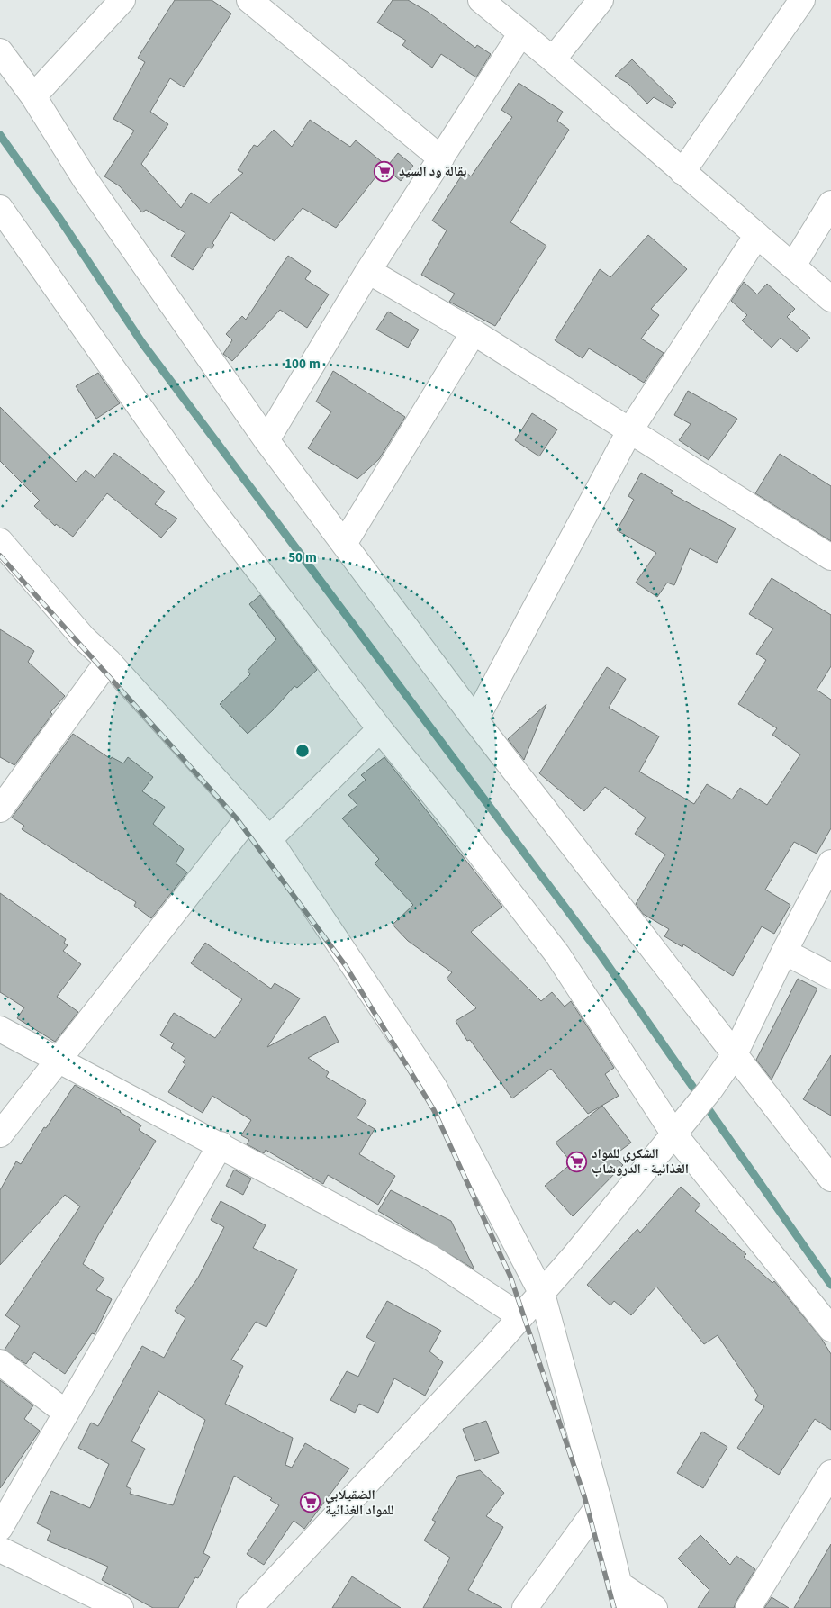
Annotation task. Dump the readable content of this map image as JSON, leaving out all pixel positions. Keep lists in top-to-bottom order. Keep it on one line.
{"places":{"supermarket":["بقالة ود السيد","الشكري للمواد الغذائية - الدروشاب","الضقيلابي للمواد الغذائية"]},"rings":["100 m","50 m"]}
